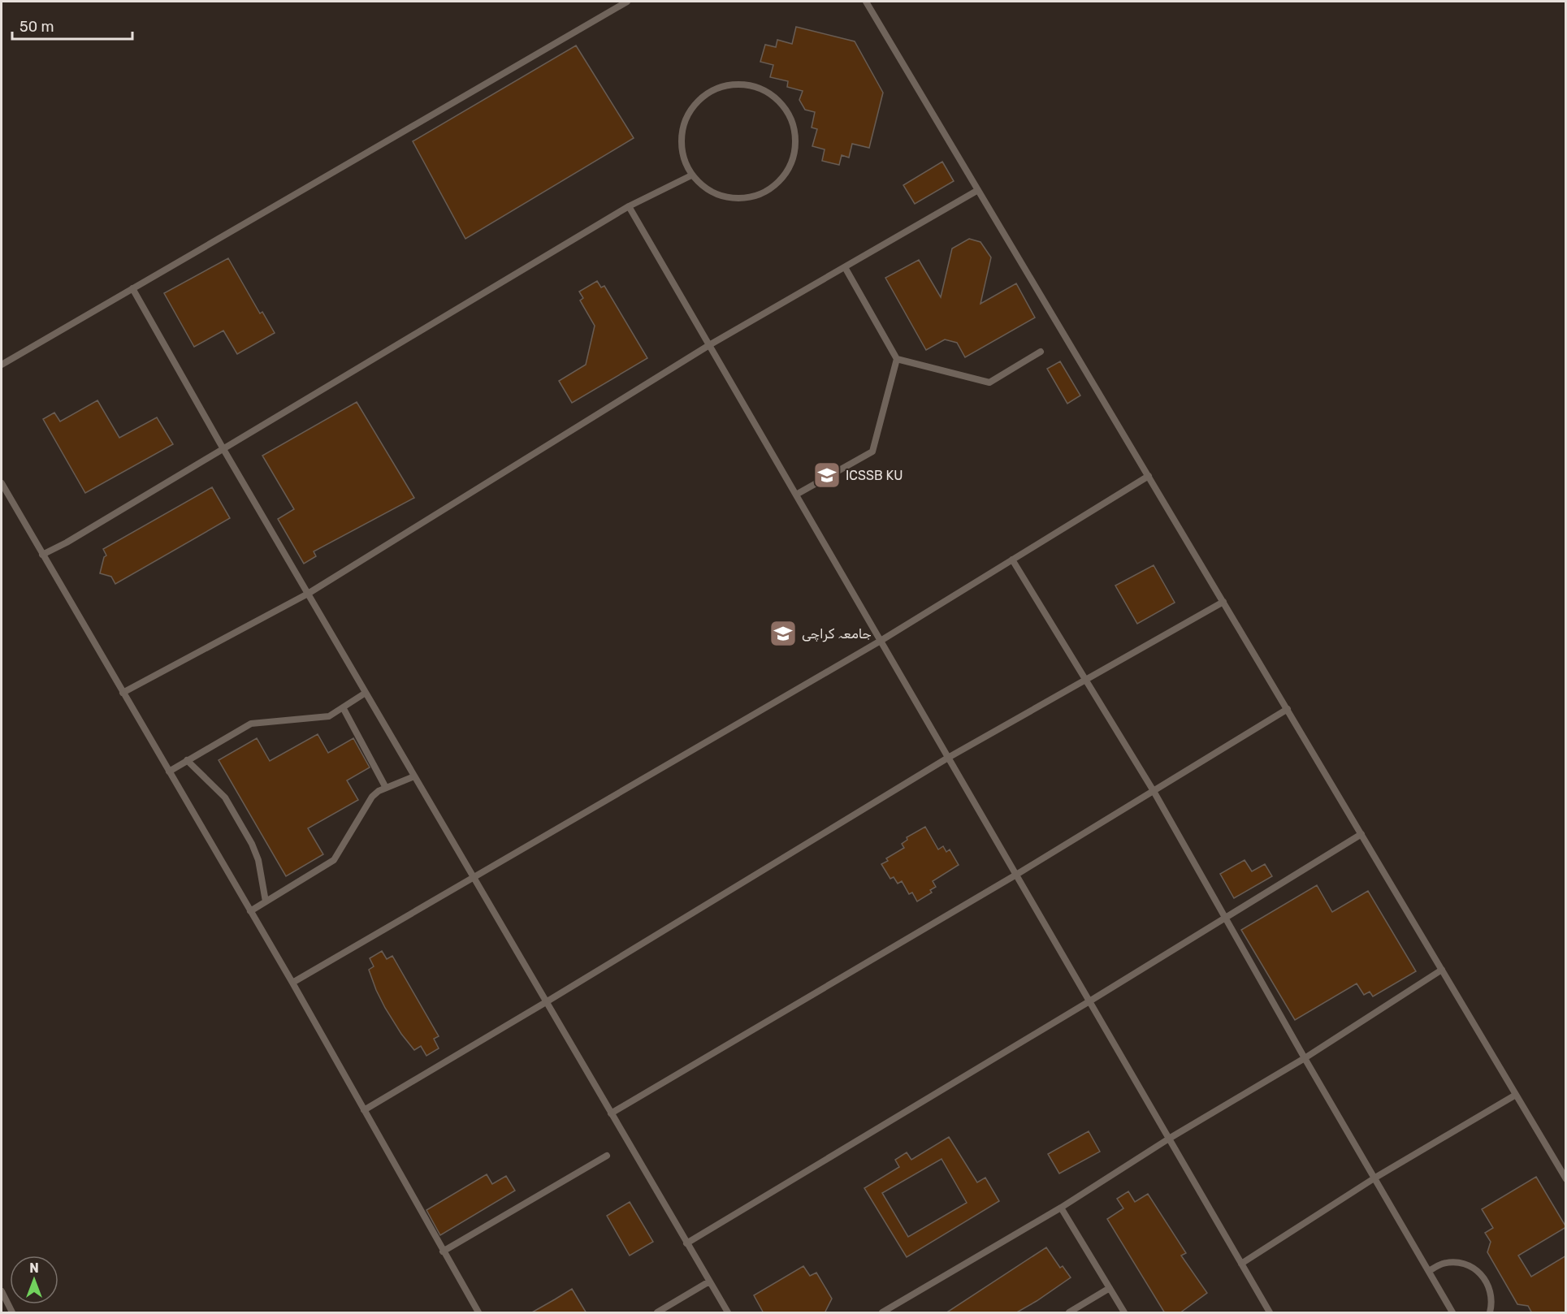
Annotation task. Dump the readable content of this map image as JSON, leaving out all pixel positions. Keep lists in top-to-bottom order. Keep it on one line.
{"places":{"school or university":["ICSSB KU","جامعہ کراچی"]},"scale_bar":"50 m","north":"top"}
